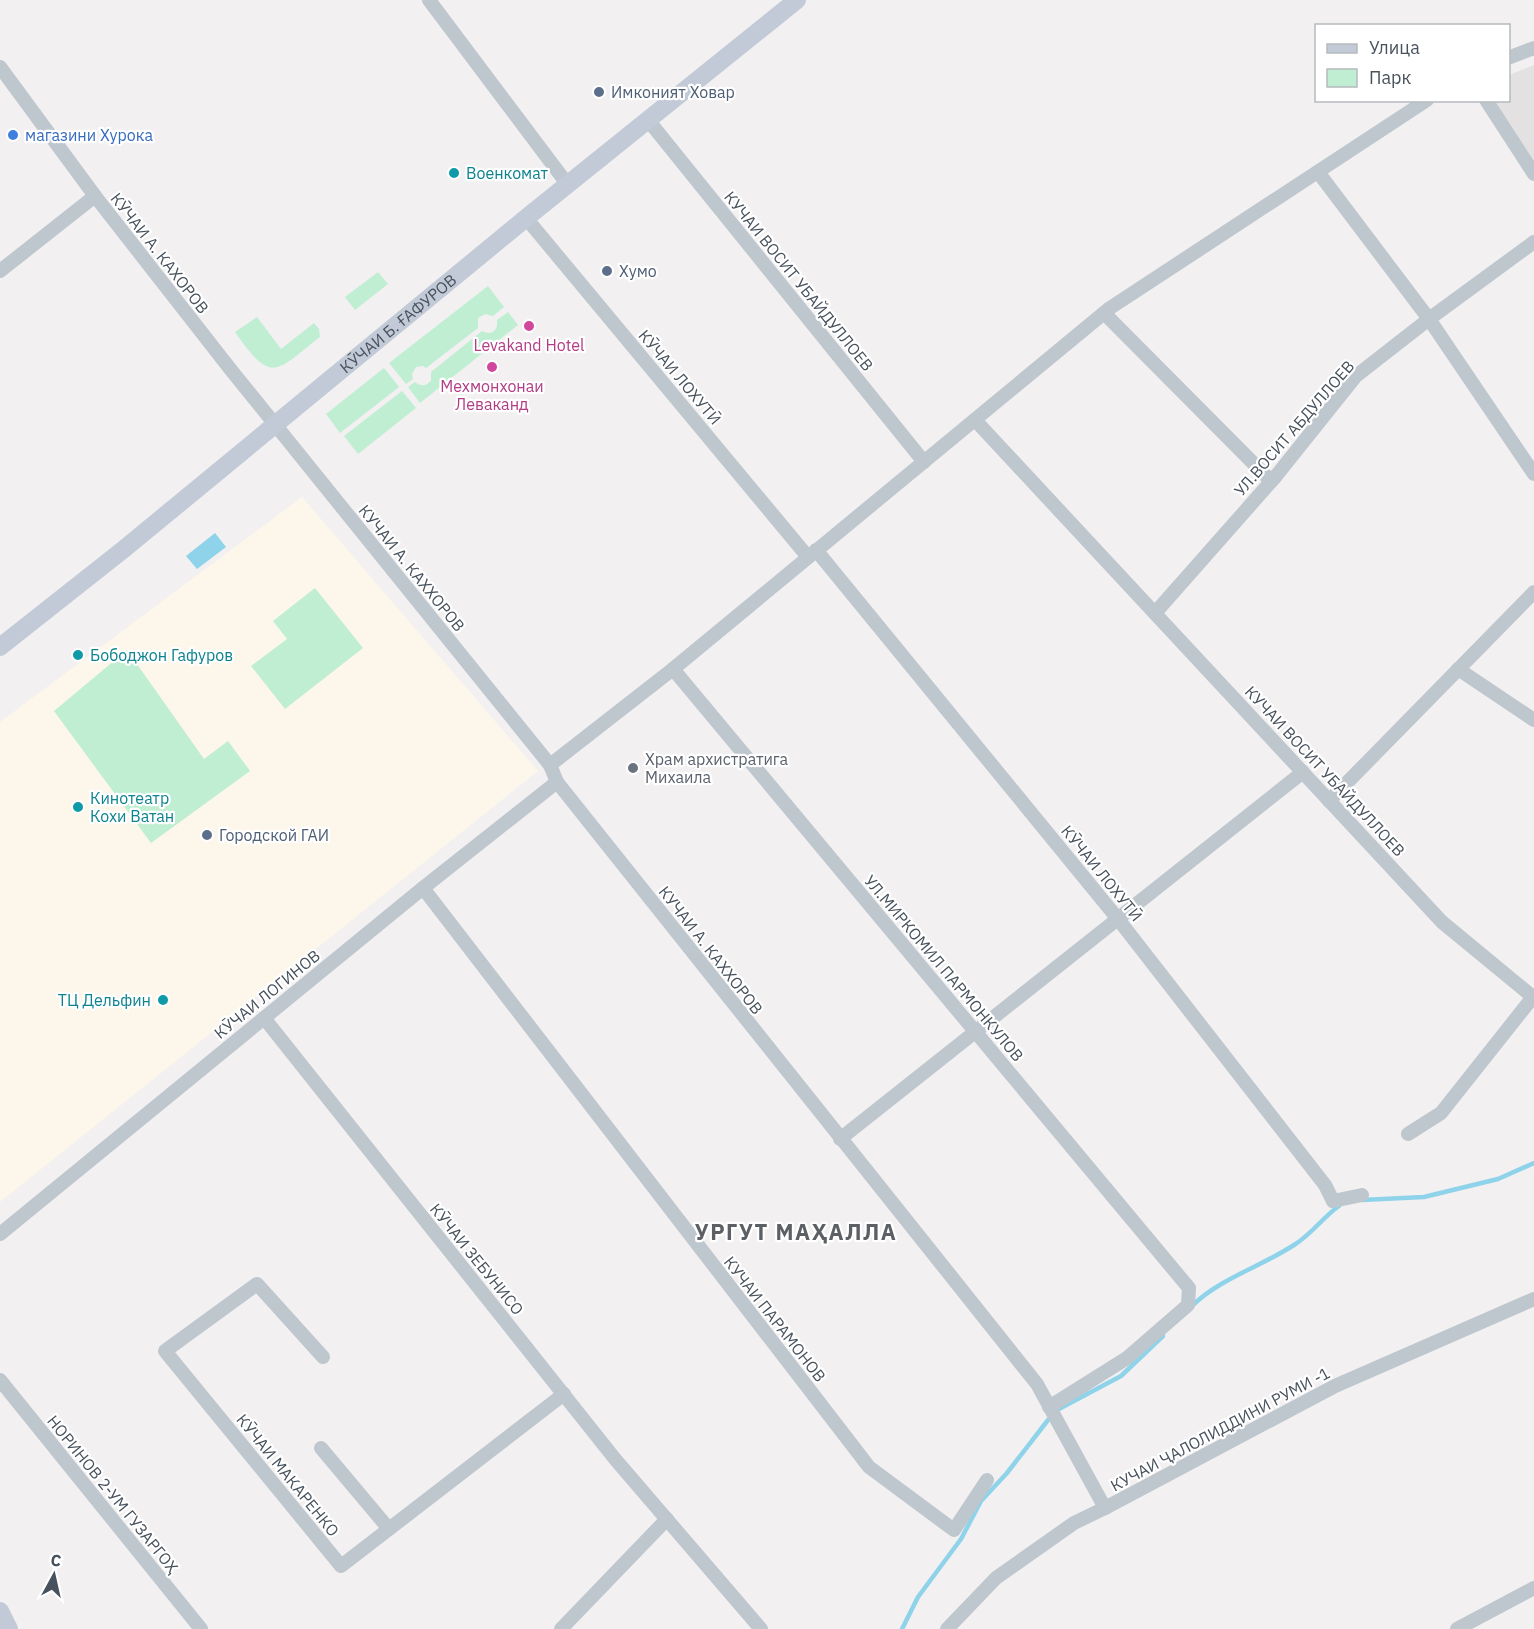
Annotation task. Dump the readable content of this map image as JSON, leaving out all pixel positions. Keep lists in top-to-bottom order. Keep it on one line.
{"streets":{"street":["КӮЧАИ А. КАХОРОВ","КУЧАИ ВОСИТ УБАЙДУЛЛОЕВ","КӮЧАИ Б. ҒАФУРОВ","КӮЧАИ ЛОХУТӢ","УЛ.ВОСИТ АБДУЛЛОЕВ","КУЧАИ А. КАХХОРОВ","УЛ.МИРКОМИЛ ПАРМОНКУЛОВ","КӮЧАИ ЛОГИНОВ","КӮЧАИ ЗЕБУНИСО","КУЧАИ ПАРАМОНОВ","КУЧАИ ҶАЛОЛИДДИНИ РУМИ -1","КӮЧАИ МАКАРЕНКО","НОРИНОВ 2-УМ ГУЗАРГОҲ"]},"crossings":[["КӮЧАИ А. КАХОРОВ","КӮЧАИ Б. ҒАФУРОВ"],["КӮЧАИ А. КАХОРОВ","КУЧАИ А. КАХХОРОВ"],["КУЧАИ ВОСИТ УБАЙДУЛЛОЕВ","КӮЧАИ Б. ҒАФУРОВ"],["КУЧАИ ВОСИТ УБАЙДУЛЛОЕВ","УЛ.ВОСИТ АБДУЛЛОЕВ"],["КӮЧАИ Б. ҒАФУРОВ","КӮЧАИ ЛОХУТӢ"],["КӮЧАИ Б. ҒАФУРОВ","КУЧАИ А. КАХХОРОВ"],["КУЧАИ А. КАХХОРОВ","УЛ.МИРКОМИЛ ПАРМОНКУЛОВ"],["КУЧАИ А. КАХХОРОВ","КӮЧАИ ЛОГИНОВ"],["КУЧАИ А. КАХХОРОВ","КУЧАИ ҶАЛОЛИДДИНИ РУМИ -1"],["КӮЧАИ ЛОГИНОВ","КӮЧАИ ЗЕБУНИСО"],["КӮЧАИ ЛОГИНОВ","КУЧАИ ПАРАМОНОВ"],["КӮЧАИ ЗЕБУНИСО","КӮЧАИ МАКАРЕНКО"]],"districts":["УРГУТ МАҲАЛЛА"],"places":["Имконият Ховар","магазини Хурока","Военкомат","Хумо","Levakand Hotel","Мехмонхонаи Леваканд","Бободжон Гафуров","Храм архистратига Михаила","Кинотеатр Кохи Ватан","Городской ГАИ","ТЦ Дельфин"],"legend":["Улица","Парк"],"north":"top"}
